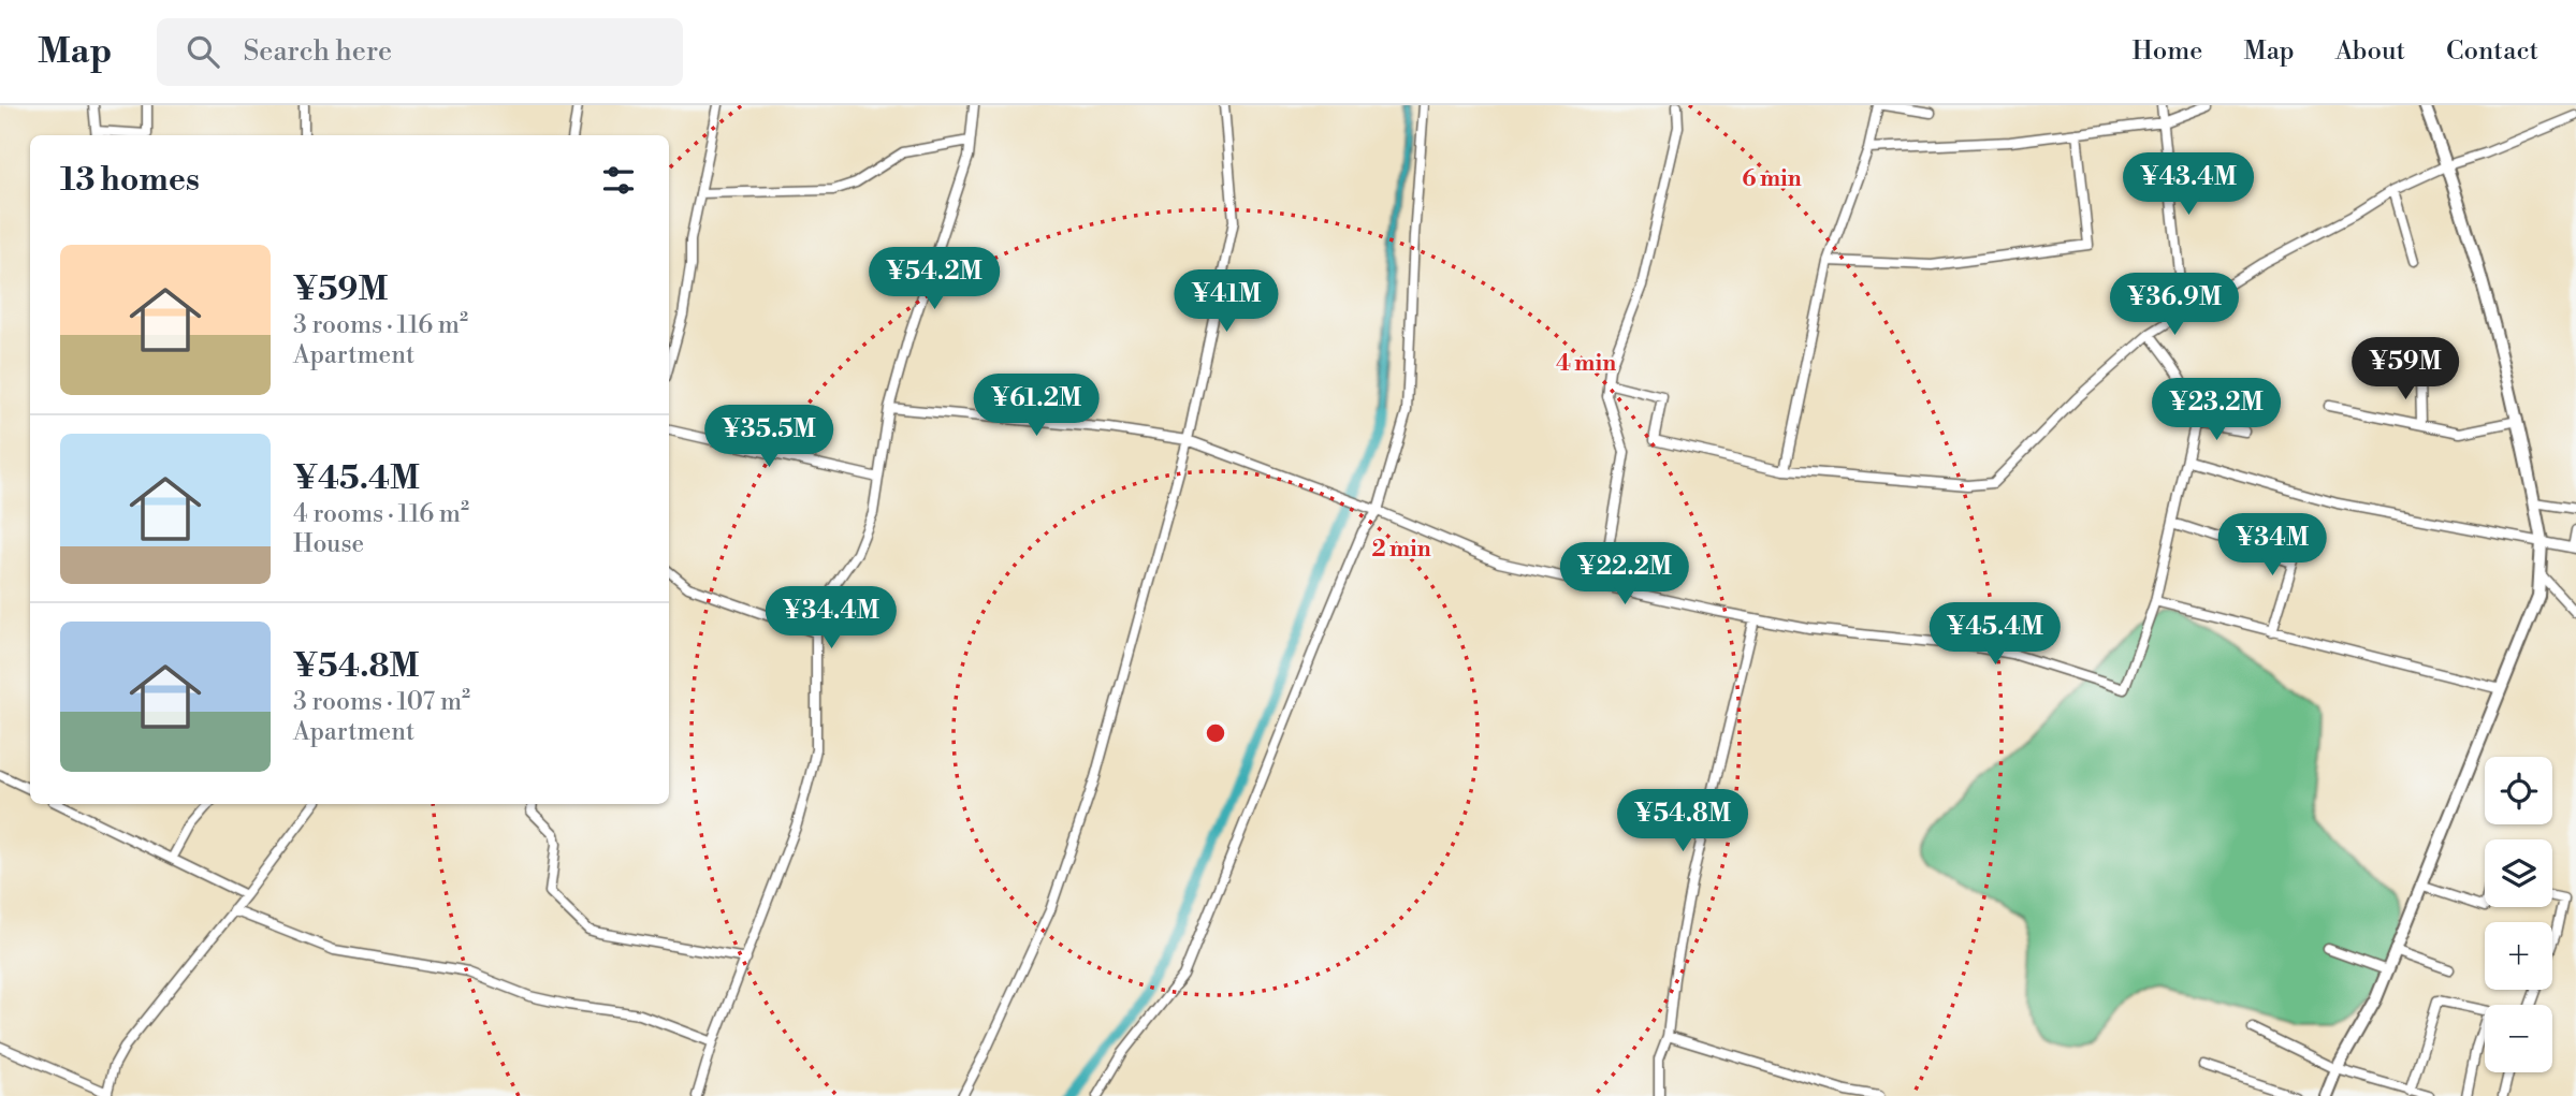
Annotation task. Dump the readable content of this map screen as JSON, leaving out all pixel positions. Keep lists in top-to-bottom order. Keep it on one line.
{"page":{"header":"Map","search":"Search here","nav":["Home","Map","About","Contact"],"heading":"13 homes","price":["¥43.4M","¥54.2M","¥41M","¥36.9M","¥59M","¥61.2M","¥23.2M","¥35.5M","¥34M","¥22.2M","¥34.4M","¥45.4M","¥54.8M"],"list":[{"name":"¥59M","note":"3 rooms · 116 m² · Apartment"},{"name":"¥45.4M","note":"4 rooms · 116 m² · House"},{"name":"¥54.8M","note":"3 rooms · 107 m² · Apartment"}],"map_buttons":["+","−"]},"rings":["6 min","4 min","2 min"]}
